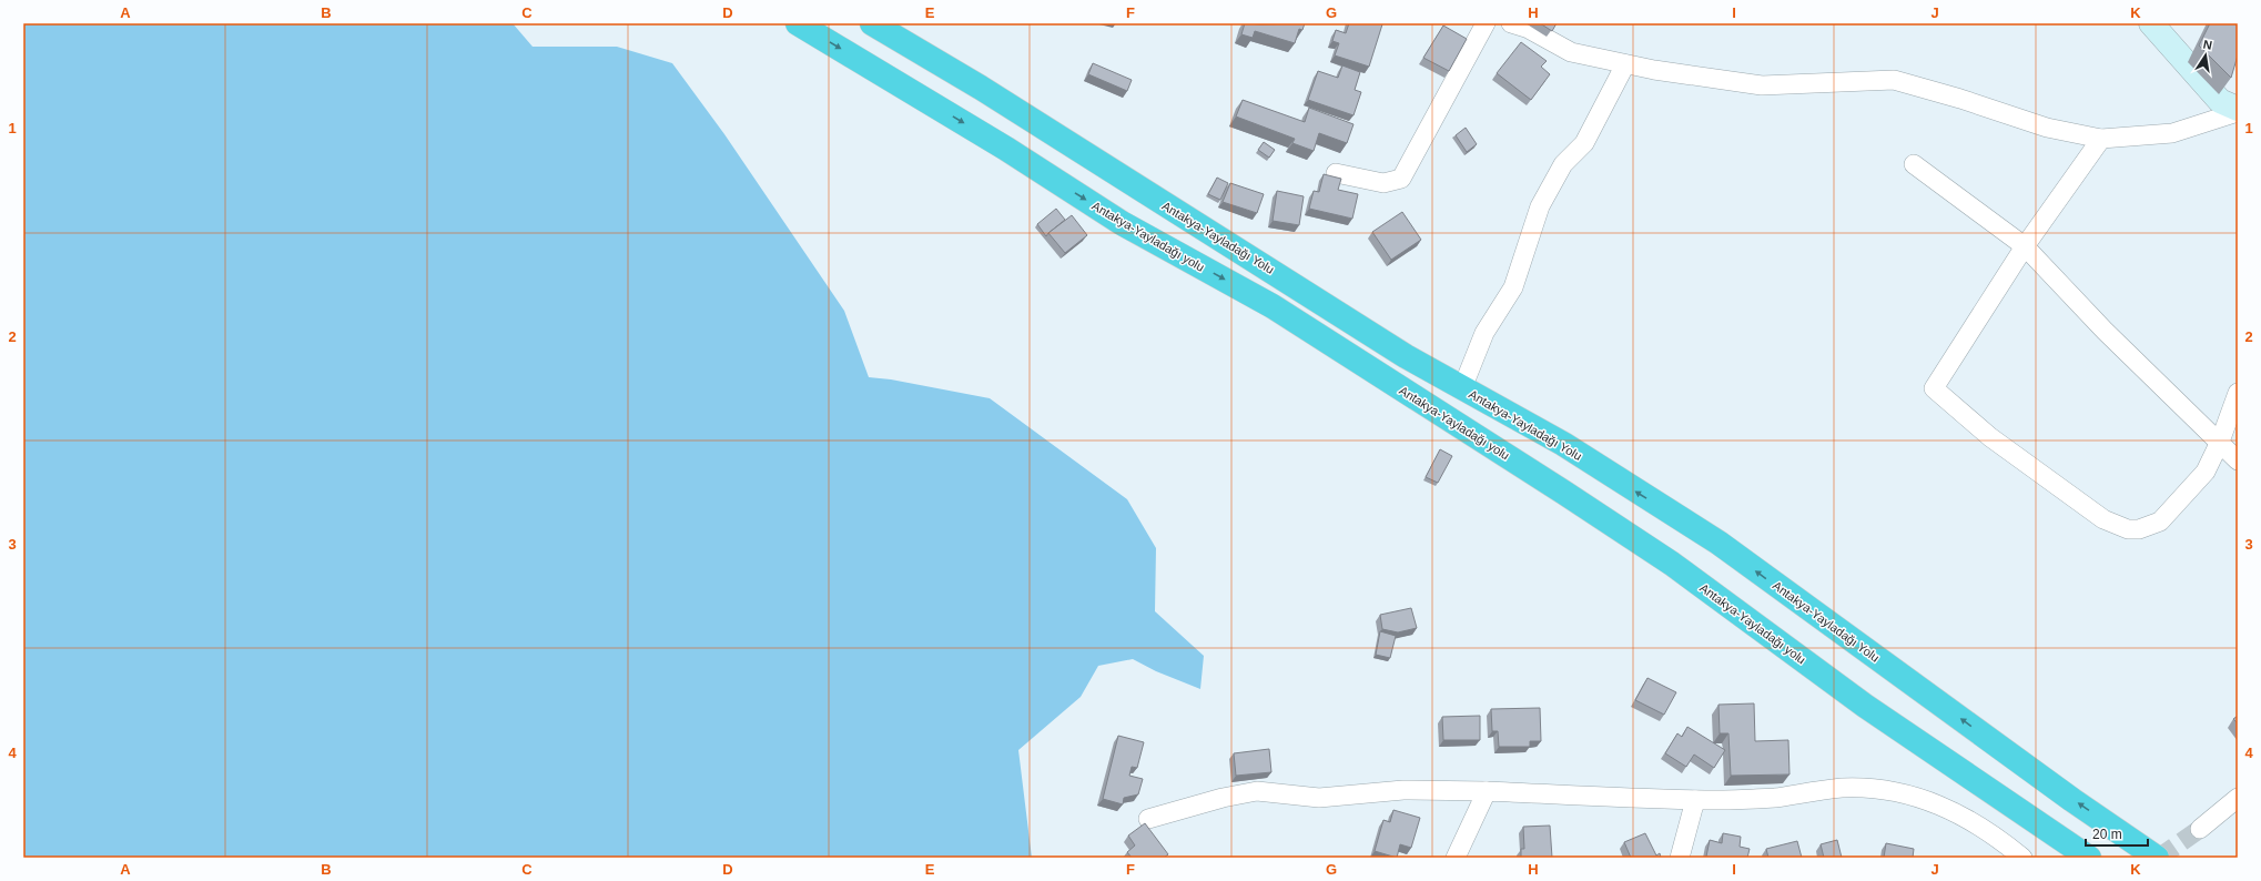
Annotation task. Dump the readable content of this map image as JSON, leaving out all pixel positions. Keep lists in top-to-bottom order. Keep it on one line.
{"streets":{"highway":["Antakya-Yayladağı yolu","Antakya-Yayladağı Yolu"]},"one_way":["Antakya-Yayladağı yolu","Antakya-Yayladağı Yolu"],"scale_bar":"20 m","north":"top","grid":{"columns":["A","B","C","D","E","F","G","H","I","J","K"],"rows":["1","2","3","4"]}}
